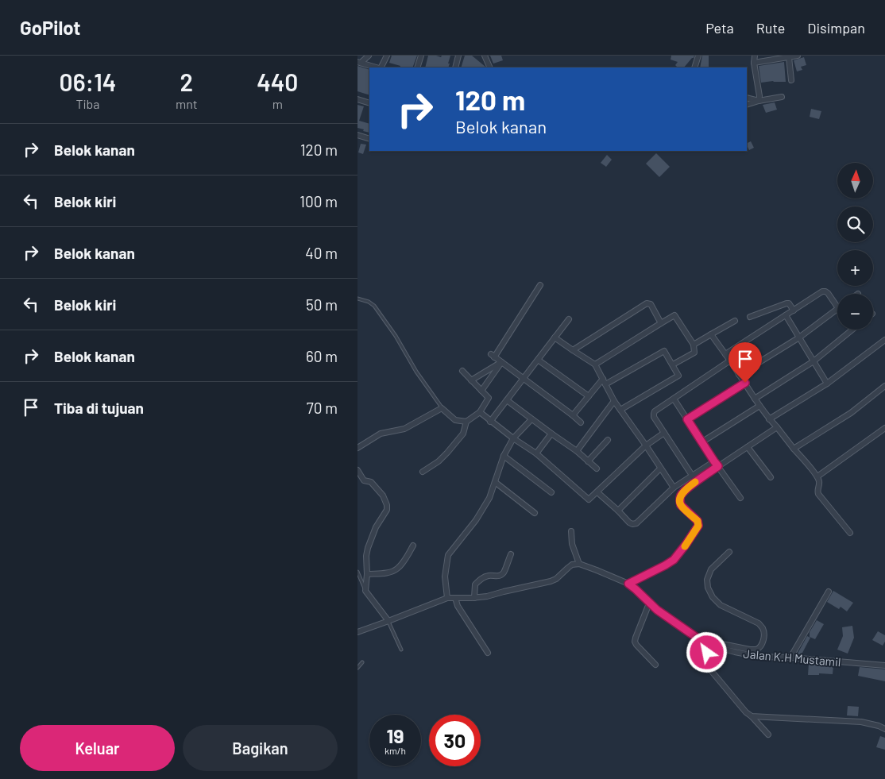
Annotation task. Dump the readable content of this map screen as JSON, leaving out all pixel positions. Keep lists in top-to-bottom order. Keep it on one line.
{"streets":{"street":["Jalan K.H Mustamil"]},"north":"top","page":{"header":"GoPilot","nav":["Peta","Rute","Disimpan"],"eta":["06:14","Tiba","2","mnt","440","m"],"turn":["120 m","Belok kanan"],"list":[{"name":"Belok kanan","value":"120 m"},{"name":"Belok kiri","value":"100 m"},{"name":"Belok kanan","value":"40 m"},{"name":"Belok kiri","value":"50 m"},{"name":"Belok kanan","value":"60 m"},{"name":"Tiba di tujuan","value":"70 m"}],"map_buttons":["+","−"],"speed":"19 km/h","limit":"30","buttons":["Keluar","Bagikan"]}}
